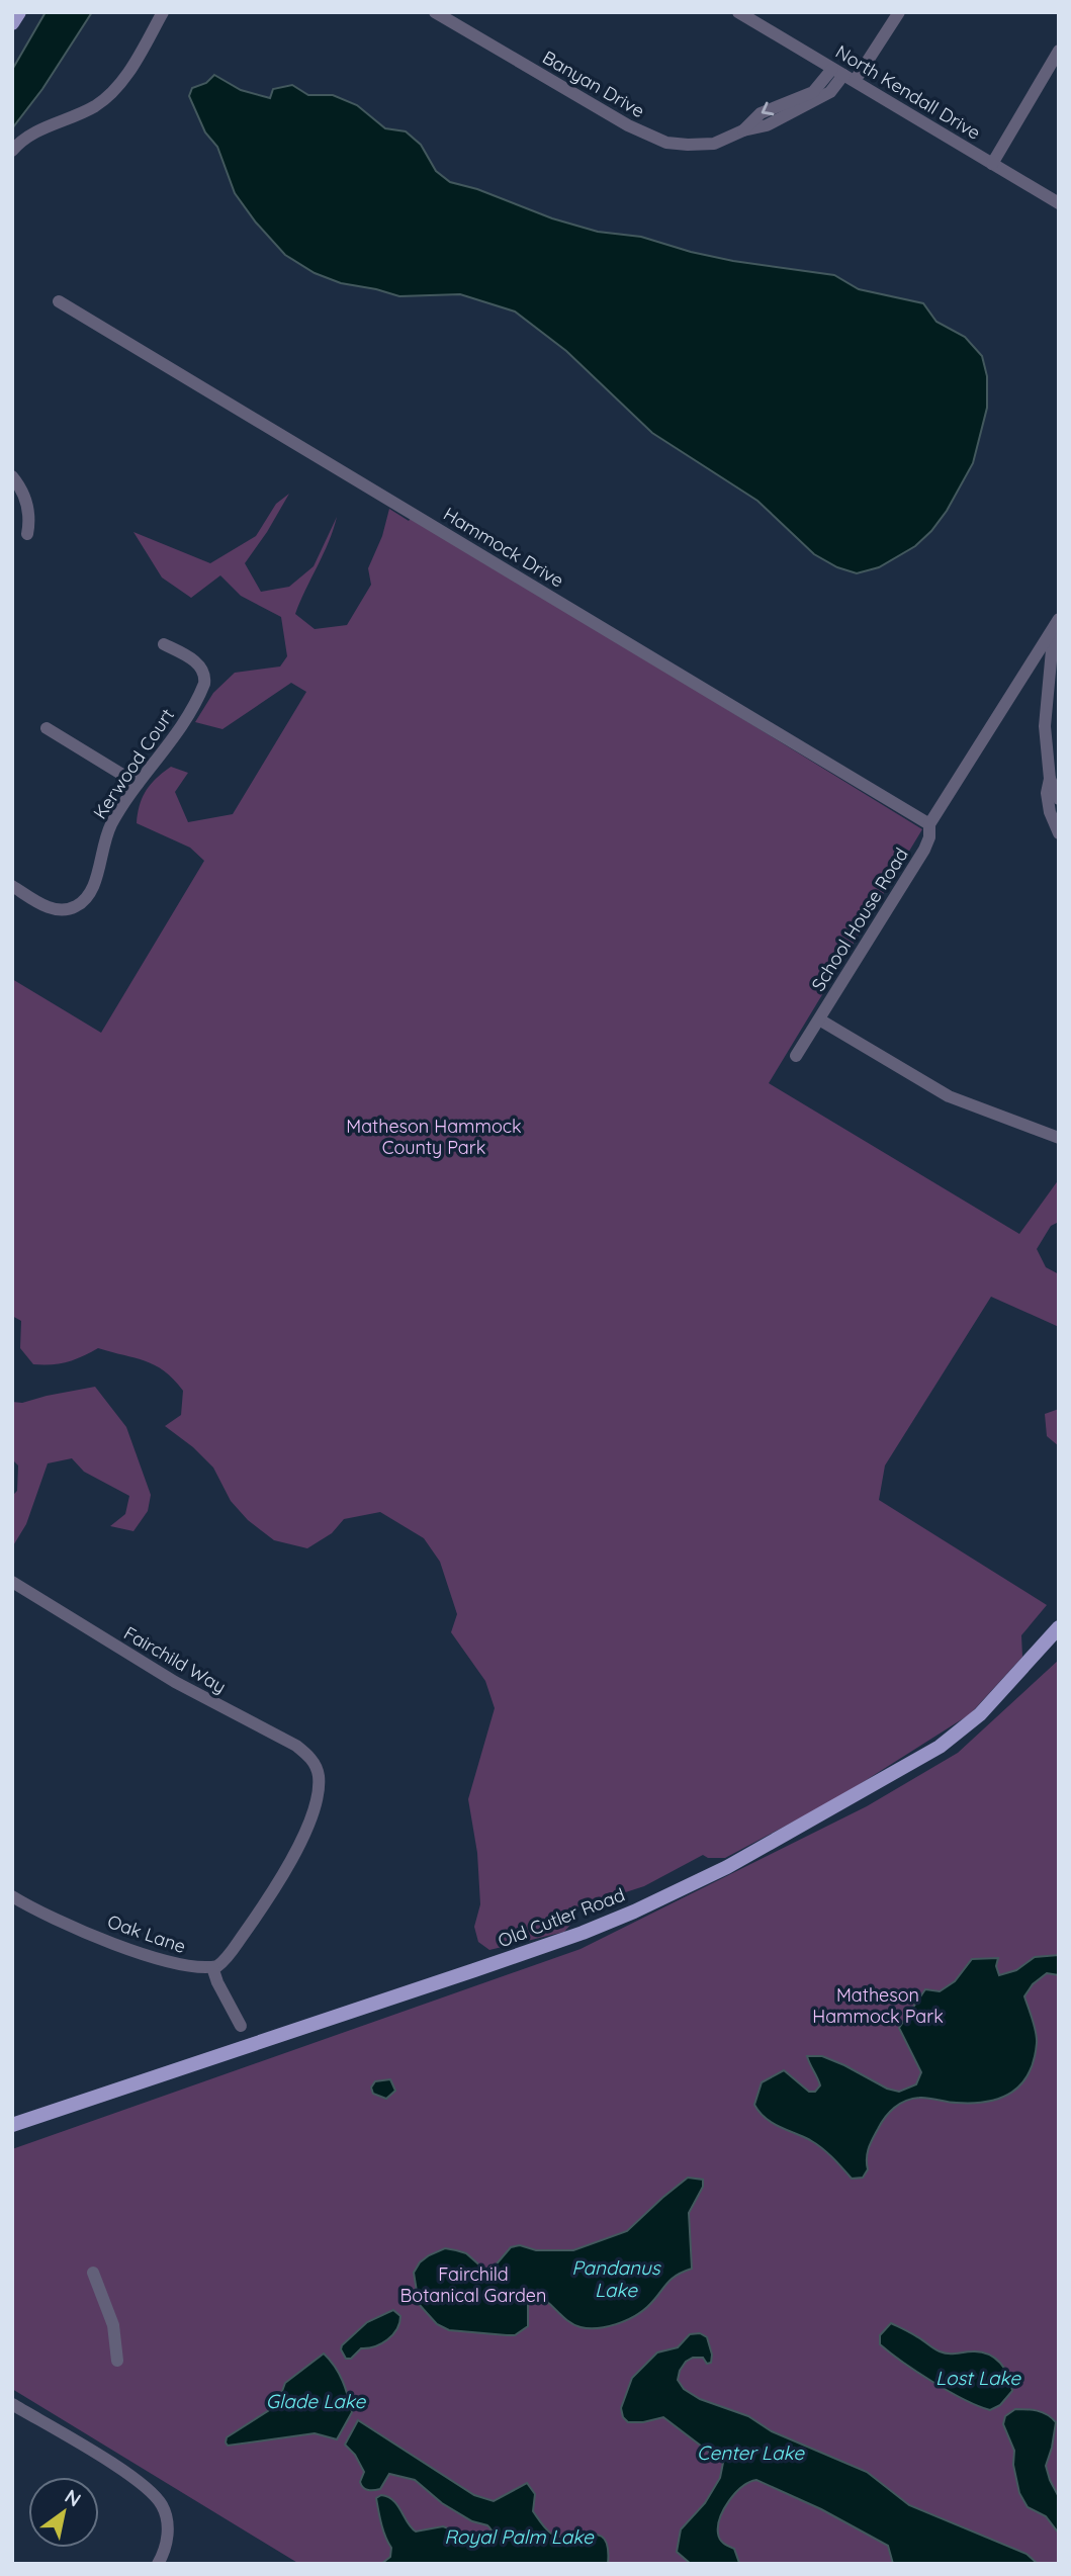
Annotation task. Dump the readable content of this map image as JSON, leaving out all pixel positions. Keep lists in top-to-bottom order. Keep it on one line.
{"streets":{"main road":["Old Cutler Road"],"street":["Banyan Drive","North Kendall Drive","Hammock Drive","Kerwood Court","School House Road","Fairchild Way","Oak Lane"]},"crossings":[["Banyan Drive","North Kendall Drive"],["Hammock Drive","School House Road"],["Fairchild Way","Oak Lane"]],"water":["Pandanus Lake","Lost Lake","Glade Lake","Center Lake","Royal Palm Lake"],"parks":["Matheson Hammock County Park","Matheson Hammock Park","Fairchild Botanical Garden"],"north":"top right"}
